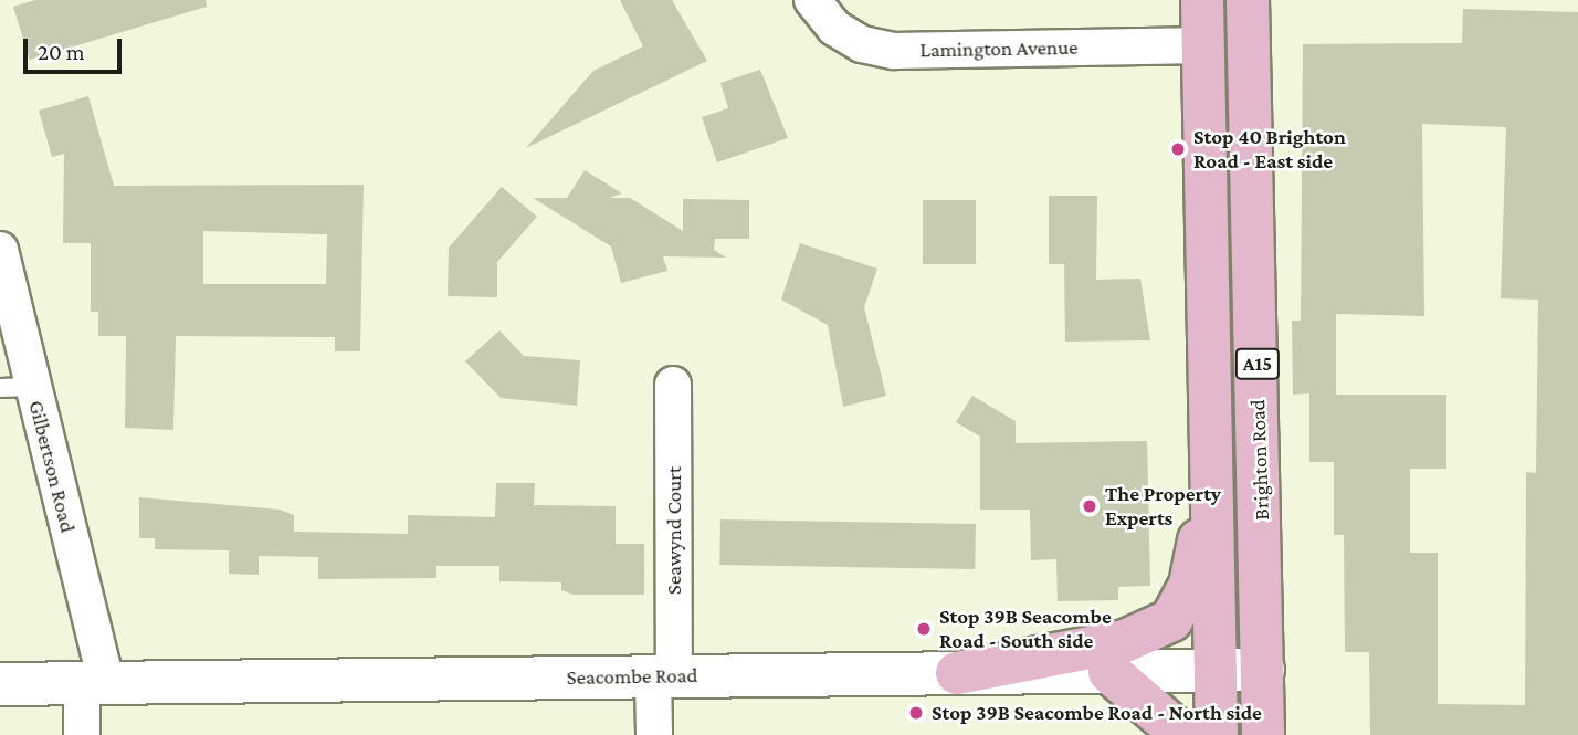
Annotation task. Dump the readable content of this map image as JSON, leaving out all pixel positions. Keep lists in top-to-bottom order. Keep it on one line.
{"streets":{"main road":["A15","Brighton Road","Seacombe Road"],"street":["Lamington Avenue","Gilbertson Road","Seawynd Court"]},"crossings":[["Lamington Avenue","A15"],["A15","Seacombe Road"],["Brighton Road","Seacombe Road"],["Gilbertson Road","Seacombe Road"],["Seawynd Court","Seacombe Road"]],"places":["Stop 40 Brighton Road - East side","The Property Experts","Stop 39B Seacombe Road - South side","Stop 39B Seacombe Road - North side"],"scale_bar":"20 m"}
